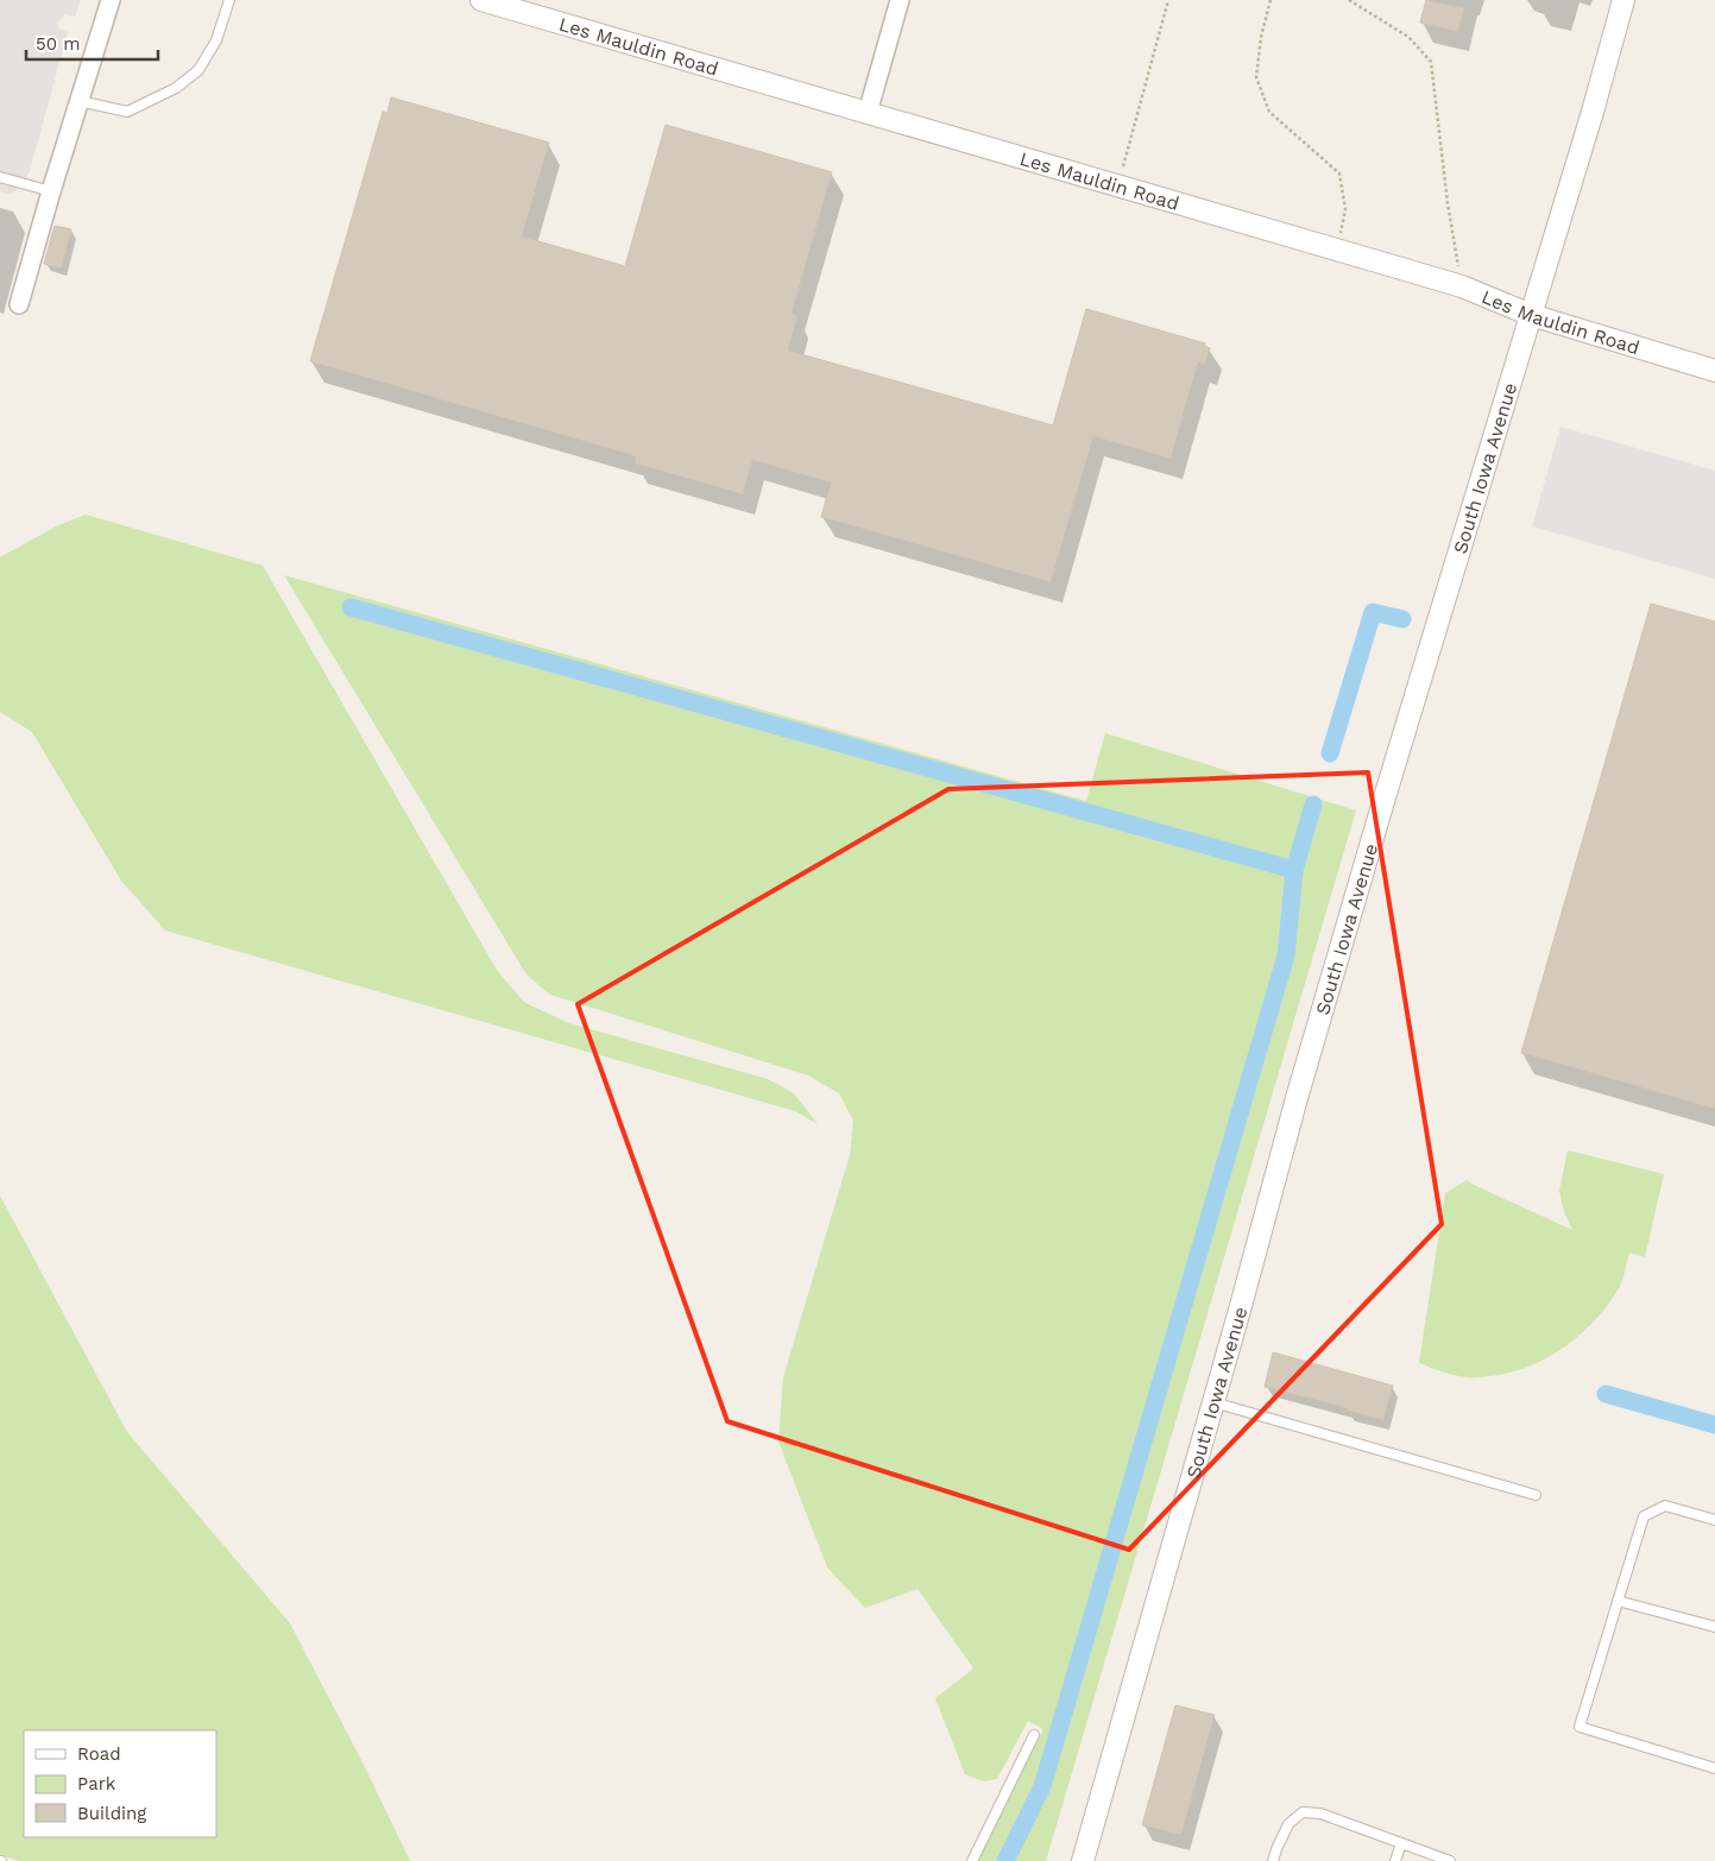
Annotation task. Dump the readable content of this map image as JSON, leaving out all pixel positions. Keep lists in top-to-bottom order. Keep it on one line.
{"streets":{"street":["Les Mauldin Road","South Iowa Avenue"]},"crossings":[["Les Mauldin Road","South Iowa Avenue"]],"legend":["Road","Park","Building"],"scale_bar":"50 m"}
